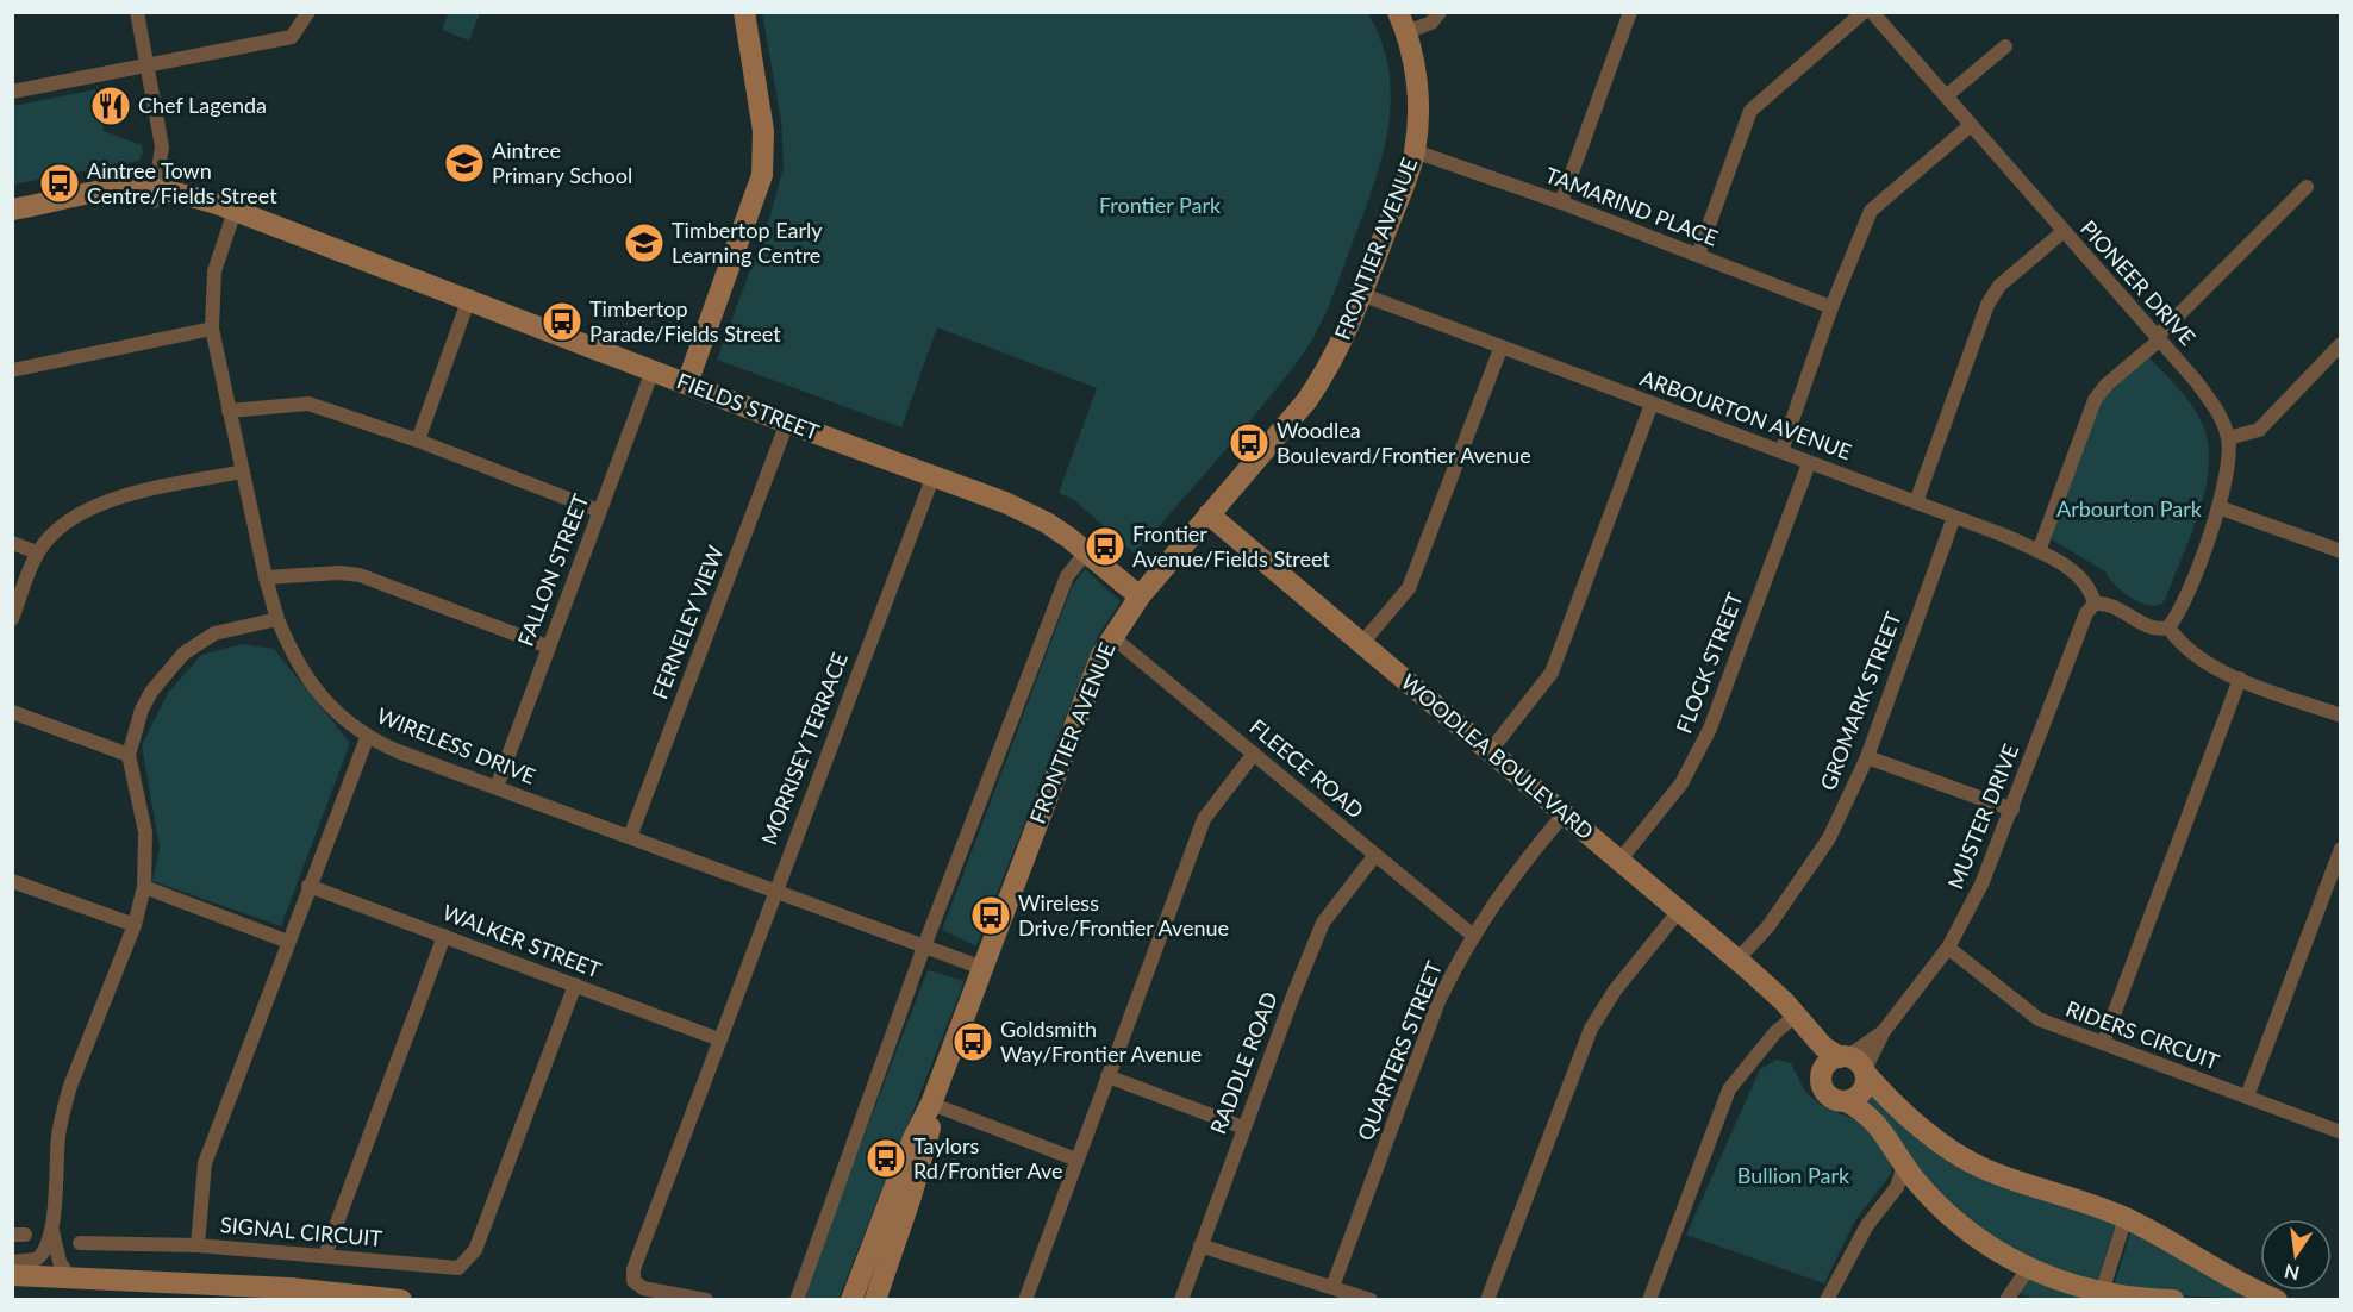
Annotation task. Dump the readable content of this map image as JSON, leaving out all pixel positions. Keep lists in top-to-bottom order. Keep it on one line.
{"streets":{"street":["TAMARIND PLACE","FRONTIER AVENUE","PIONEER DRIVE","FIELDS STREET","ARBOURTON AVENUE","FALLON STREET","FERNELEY VIEW","FLOCK STREET","GROMARK STREET","WIRELESS DRIVE","MORRISEY TERRACE","WOODLEA BOULEVARD","FLEECE ROAD","MUSTER DRIVE","WALKER STREET","RIDERS CIRCUIT","QUARTERS STREET","RADDLE ROAD","SIGNAL CIRCUIT"]},"crossings":[["TAMARIND PLACE","FRONTIER AVENUE"],["FRONTIER AVENUE","FIELDS STREET"],["FRONTIER AVENUE","ARBOURTON AVENUE"],["FRONTIER AVENUE","WIRELESS DRIVE"],["FRONTIER AVENUE","WOODLEA BOULEVARD"],["FRONTIER AVENUE","FLEECE ROAD"],["FIELDS STREET","FALLON STREET"],["FIELDS STREET","FERNELEY VIEW"],["FIELDS STREET","WIRELESS DRIVE"],["FIELDS STREET","MORRISEY TERRACE"],["ARBOURTON AVENUE","FLOCK STREET"],["ARBOURTON AVENUE","GROMARK STREET"],["ARBOURTON AVENUE","MUSTER DRIVE"],["FALLON STREET","WIRELESS DRIVE"],["FERNELEY VIEW","WIRELESS DRIVE"],["FLOCK STREET","WOODLEA BOULEVARD"],["GROMARK STREET","WOODLEA BOULEVARD"],["WIRELESS DRIVE","MORRISEY TERRACE"],["WIRELESS DRIVE","SIGNAL CIRCUIT"],["MORRISEY TERRACE","WALKER STREET"],["WOODLEA BOULEVARD","MUSTER DRIVE"],["WOODLEA BOULEVARD","QUARTERS STREET"],["FLEECE ROAD","QUARTERS STREET"],["FLEECE ROAD","RADDLE ROAD"],["MUSTER DRIVE","RIDERS CIRCUIT"],["WALKER STREET","SIGNAL CIRCUIT"]],"parks":["Frontier Park","Arbourton Park","Bullion Park"],"places":{"restaurant":["Chef Lagenda"],"school or university":["Aintree Primary School","Timbertop Early Learning Centre"],"bus stop":["Aintree Town Centre/Fields Street","Timbertop Parade/Fields Street","Woodlea Boulevard/Frontier Avenue","Frontier Avenue/Fields Street","Wireless Drive/Frontier Avenue","Goldsmith Way/Frontier Avenue","Taylors Rd/Frontier Ave"]},"north":"bottom"}
